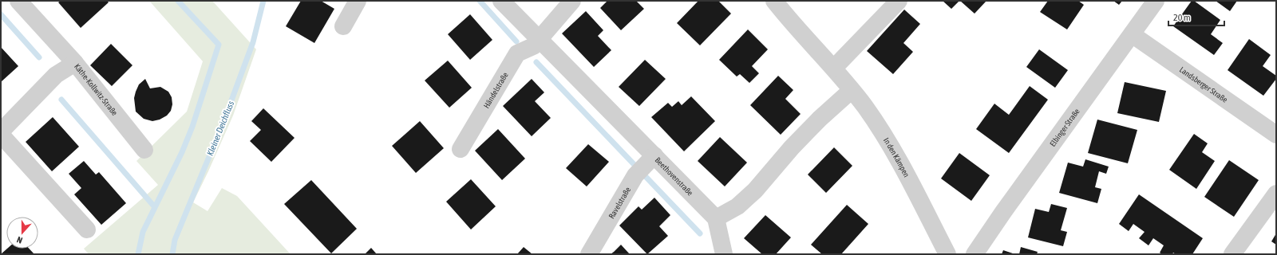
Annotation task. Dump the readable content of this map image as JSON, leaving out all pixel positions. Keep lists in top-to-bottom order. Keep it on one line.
{"streets":{"street":["Landsberger Straße","Händelstraße","Käthe-Kollwitz-Straße","Elbinger Straße","In den Kämpen","Beethovenstraße","Ravelstraße"]},"crossings":[["Landsberger Straße","Elbinger Straße"],["Händelstraße","Beethovenstraße"],["Beethovenstraße","Ravelstraße"]],"water":["Kleiner Deichfluss"],"scale_bar":"20 m","north":"bottom"}
